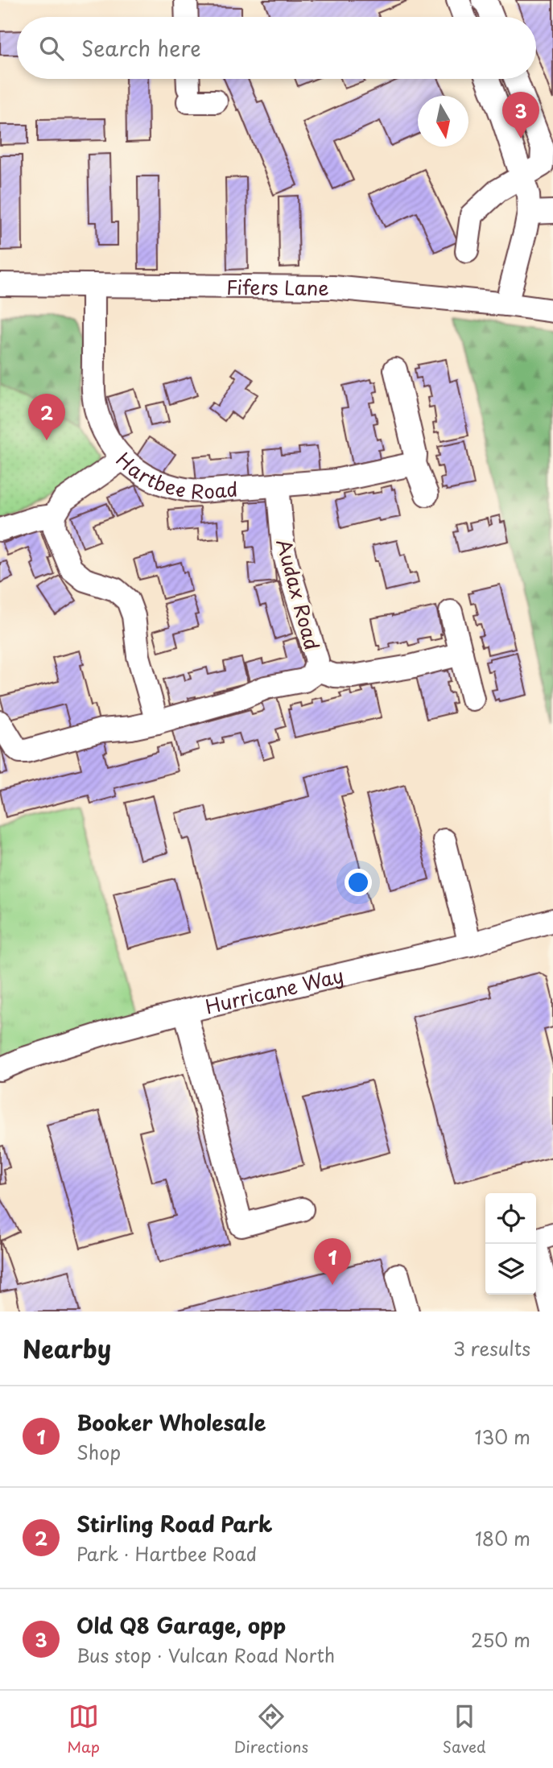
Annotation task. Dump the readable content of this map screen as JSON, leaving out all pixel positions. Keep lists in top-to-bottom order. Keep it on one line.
{"streets":{"street":["Fifers Lane","Hartbee Road","Audax Road","Hurricane Way"]},"crossings":[["Fifers Lane","Hartbee Road"],["Hartbee Road","Audax Road"]],"north":"bottom","page":{"search":"Search here","pins":["3","2","1"],"heading":["Nearby","3 results"],"list":[{"mark":"1","name":"Booker Wholesale","note":"Shop","value":"130 m"},{"mark":"2","name":"Stirling Road Park","note":"Park · Hartbee Road","value":"180 m"},{"mark":"3","name":"Old Q8 Garage, opp","note":"Bus stop · Vulcan Road North","value":"250 m"}],"nav":["Map","Directions","Saved"]}}
